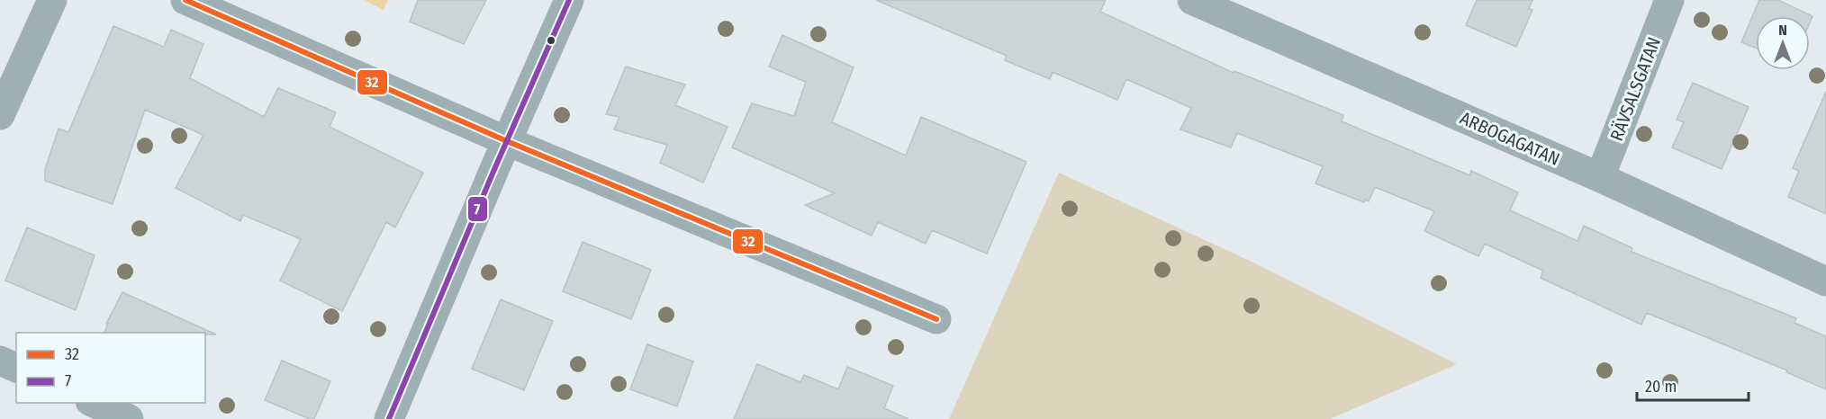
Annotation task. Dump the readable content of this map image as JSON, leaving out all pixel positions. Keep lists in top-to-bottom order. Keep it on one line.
{"streets":{"street":["RÄVSALSGATAN","ARBOGAGATAN"]},"crossings":[["RÄVSALSGATAN","ARBOGAGATAN"]],"lines":["transit line 32","transit line 7"],"legend":["32","7"],"scale_bar":"20 m","north":"top"}
